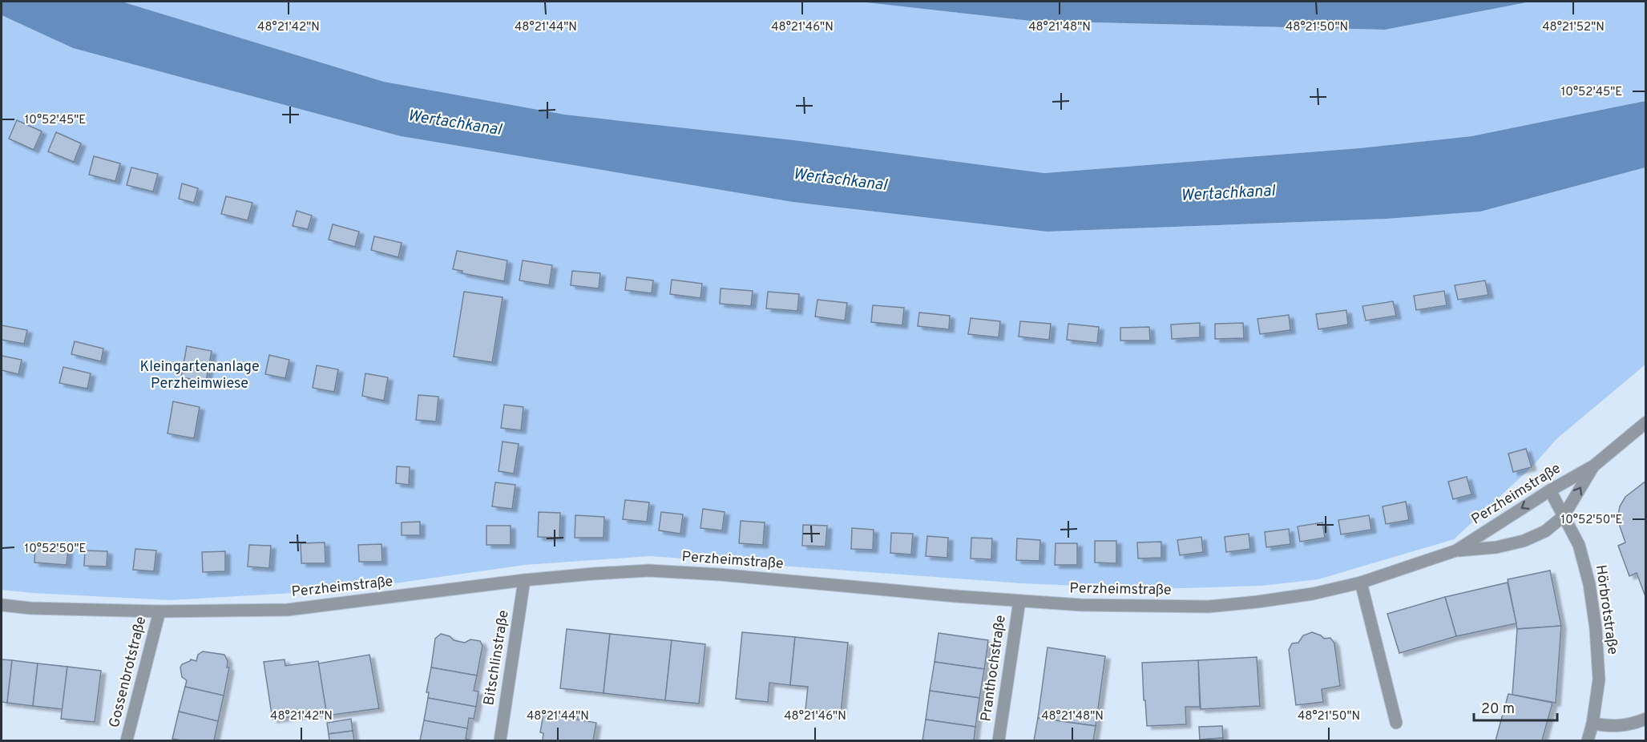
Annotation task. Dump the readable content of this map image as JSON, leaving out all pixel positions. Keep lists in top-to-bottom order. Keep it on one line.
{"streets":{"street":["Perzheimstraße","Hörbrotstraße","Bitschlinstraße","Pranthochstraße","Gossenbrotstraße"]},"crossings":[["Perzheimstraße","Hörbrotstraße"],["Perzheimstraße","Bitschlinstraße"],["Perzheimstraße","Pranthochstraße"],["Perzheimstraße","Gossenbrotstraße"]],"water":["Wertachkanal"],"parks":["Kleingartenanlage Perzheimwiese"],"scale_bar":"20 m","coordinates":["48°21'42\"N","48°21'44\"N","48°21'46\"N","48°21'48\"N","48°21'50\"N","48°21'52\"N","10°52'45\"E","10°52'50\"E"]}
